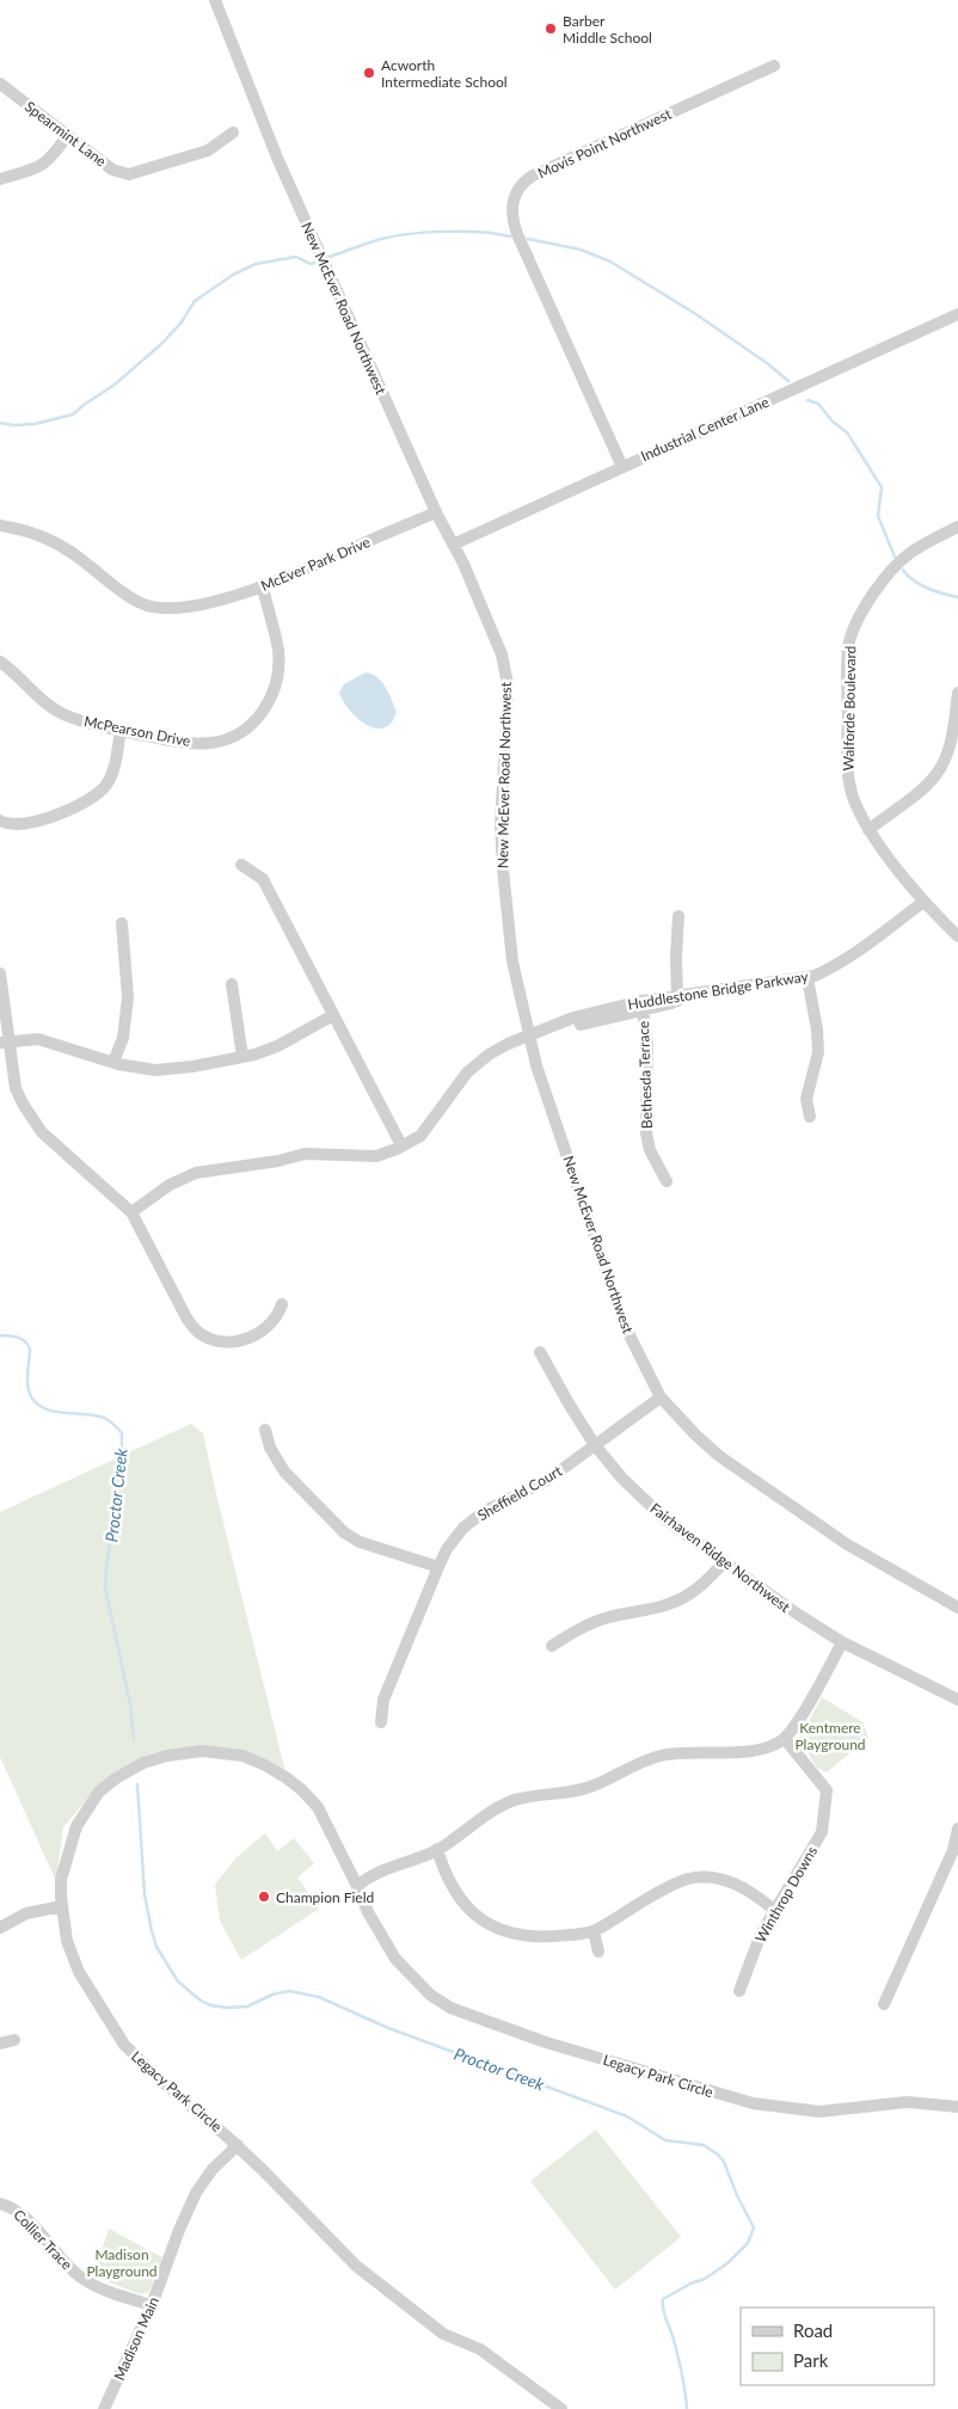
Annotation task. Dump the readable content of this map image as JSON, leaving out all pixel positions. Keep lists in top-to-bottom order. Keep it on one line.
{"streets":{"street":["Spearmint Lane","Movis Point Northwest","New McEver Road Northwest","Industrial Center Lane","McEver Park Drive","Walforde Boulevard","McPearson Drive","Huddlestone Bridge Parkway","Bethesda Terrace","Sheffield Court","Fairhaven Ridge Northwest","Winthrop Downs","Legacy Park Circle","Collier Trace","Madison Main"]},"crossings":[["Movis Point Northwest","Industrial Center Lane"],["New McEver Road Northwest","Industrial Center Lane"],["New McEver Road Northwest","McEver Park Drive"],["New McEver Road Northwest","Huddlestone Bridge Parkway"],["New McEver Road Northwest","Sheffield Court"],["McEver Park Drive","McPearson Drive"],["Walforde Boulevard","Huddlestone Bridge Parkway"],["Huddlestone Bridge Parkway","Bethesda Terrace"],["Sheffield Court","Fairhaven Ridge Northwest"],["Legacy Park Circle","Madison Main"],["Collier Trace","Madison Main"]],"water":["Proctor Creek"],"parks":["Kentmere Playground","Madison Playground"],"places":["Barber Middle School","Acworth Intermediate School","Champion Field"],"legend":["Road","Park"]}
